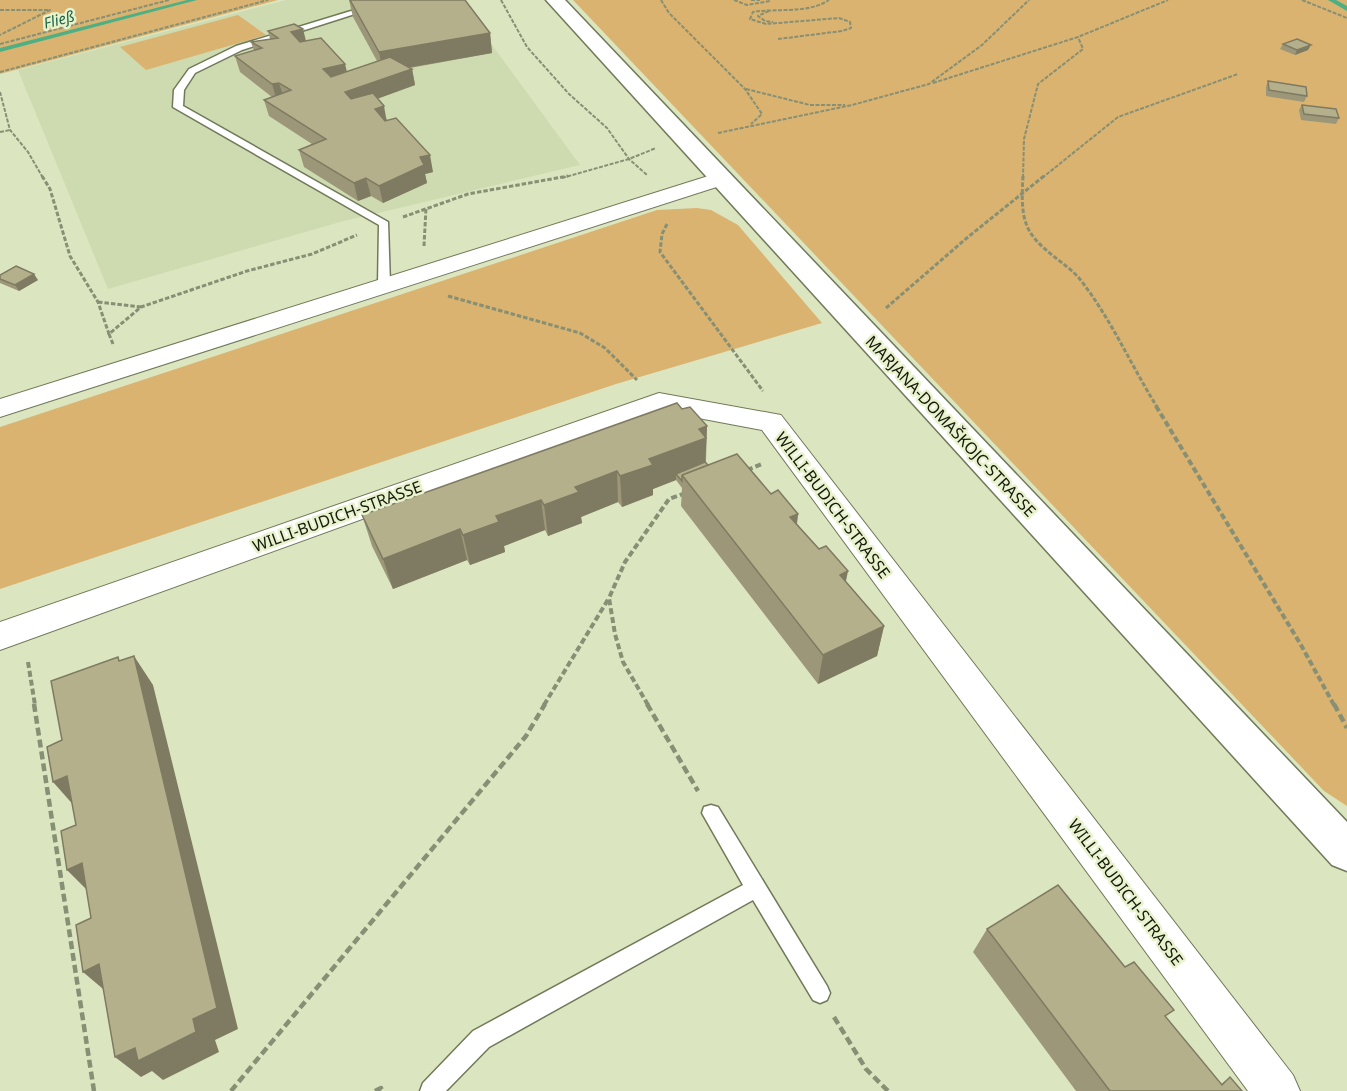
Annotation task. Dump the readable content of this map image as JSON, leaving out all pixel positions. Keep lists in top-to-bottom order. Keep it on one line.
{"streets":{"street":["MARJANA-DOMAŠKOJC-STRASSE","WILLI-BUDICH-STRASSE"]},"water":["Fließ"]}
